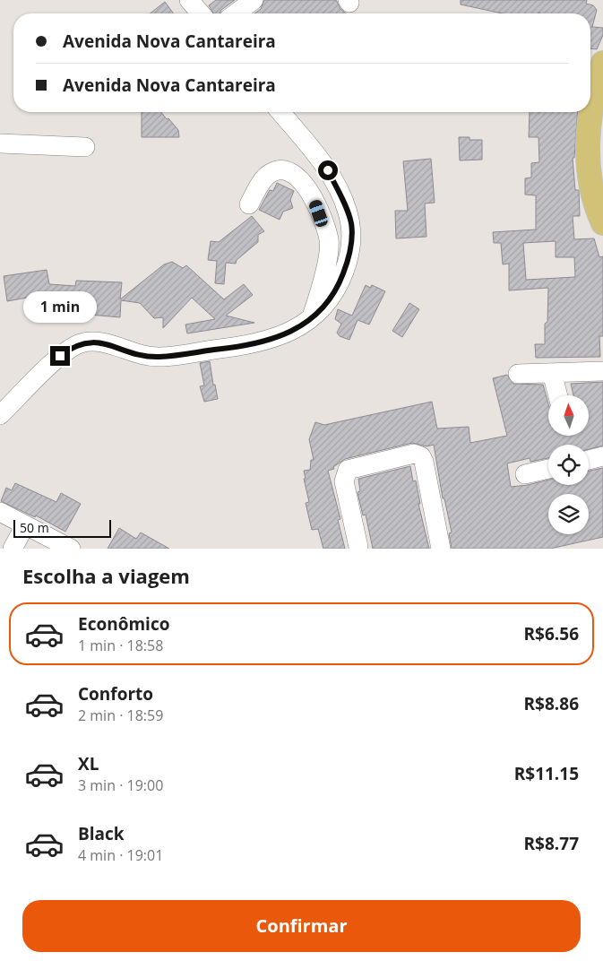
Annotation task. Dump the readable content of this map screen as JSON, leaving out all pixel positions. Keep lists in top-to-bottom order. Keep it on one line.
{"scale_bar":"50 m","north":"top","page":{"banner":["Avenida Nova Cantareira","Avenida Nova Cantareira"],"bubble":"1 min","scale":"50 m","heading":"Escolha a viagem","list":[{"name":"Econômico","note":"1 min · 18:58","value":"R$6.56"},{"name":"Conforto","note":"2 min · 18:59","value":"R$8.86"},{"name":"XL","note":"3 min · 19:00","value":"R$11.15"},{"name":"Black","note":"4 min · 19:01","value":"R$8.77"}],"buttons":"Confirmar"}}
